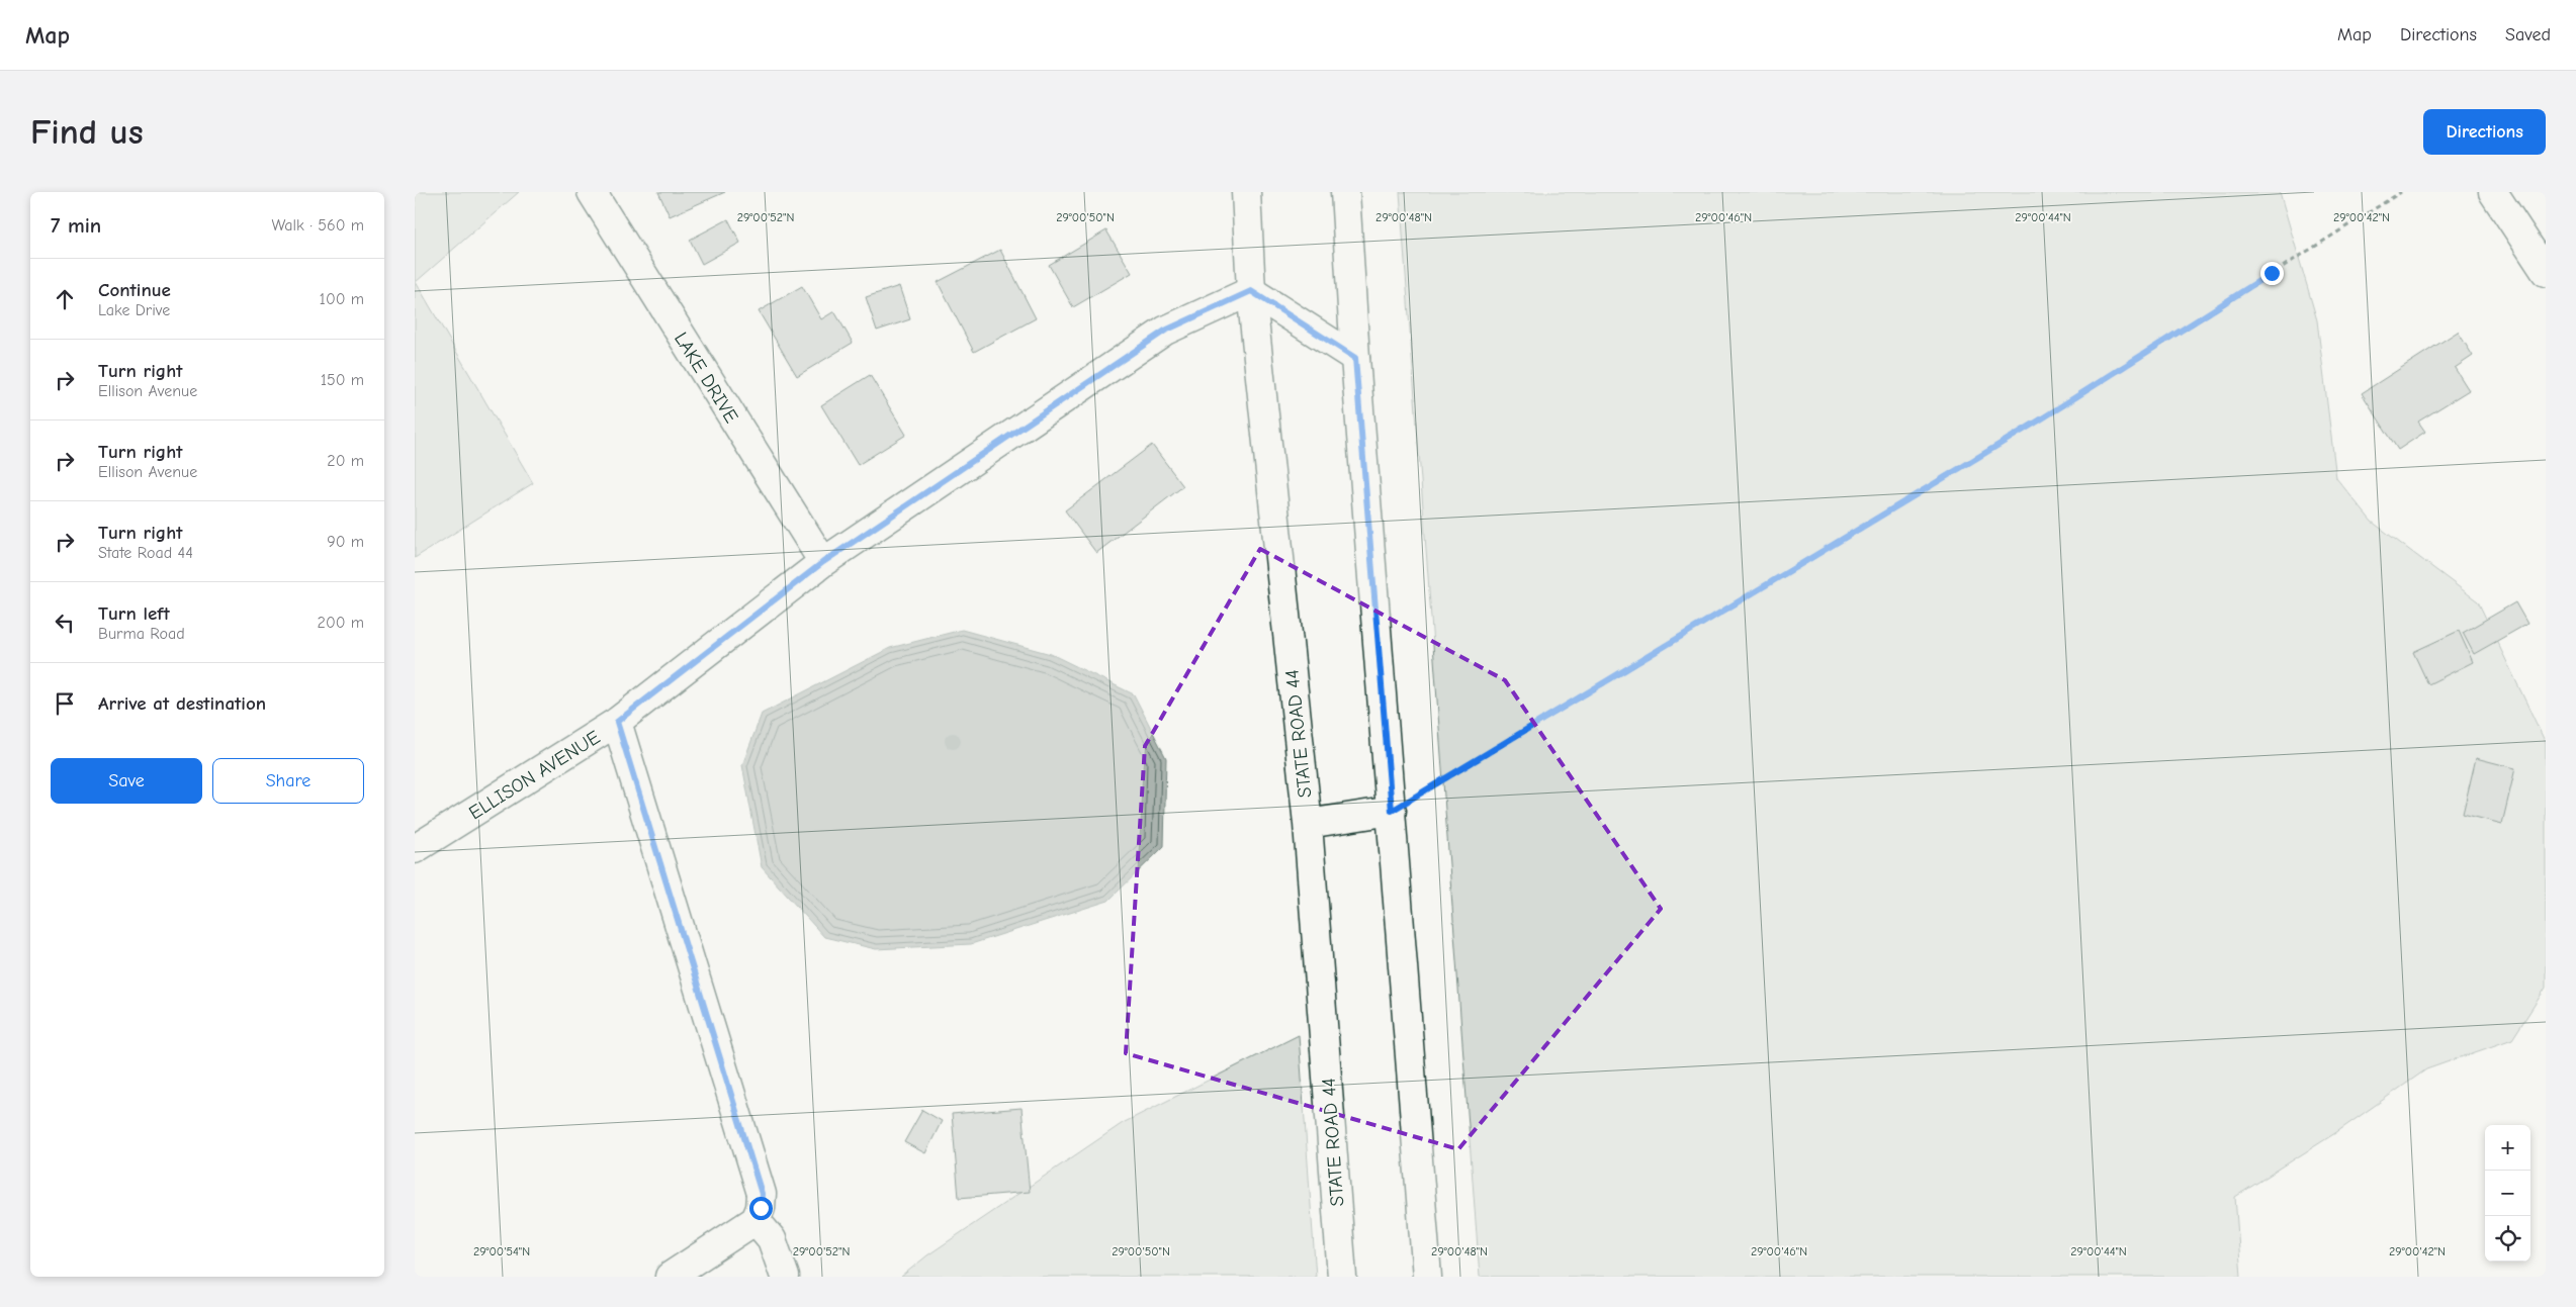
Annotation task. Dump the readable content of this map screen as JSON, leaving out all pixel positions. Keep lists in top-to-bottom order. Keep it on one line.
{"streets":{"street":["LAKE DRIVE","STATE ROAD 44","ELLISON AVENUE"]},"crossings":[["LAKE DRIVE","ELLISON AVENUE"],["STATE ROAD 44","ELLISON AVENUE"]],"page":{"header":"Map","nav":["Map","Directions","Saved"],"buttons":["Directions",["Save","Share"]],"title":"Find us","heading":["7 min","Walk · 560 m"],"list":[["Continue","Lake Drive","100 m"],["Turn right","Ellison Avenue","150 m"],["Turn right","Ellison Avenue","20 m"],["Turn right","State Road 44","90 m"],["Turn left","Burma Road","200 m"],"Arrive at destination"],"map_buttons":["+","−"]},"coordinates":["29°00'52\"N","29°00'50\"N","29°00'48\"N","29°00'46\"N","29°00'44\"N","29°00'42\"N","29°00'54\"N"]}
